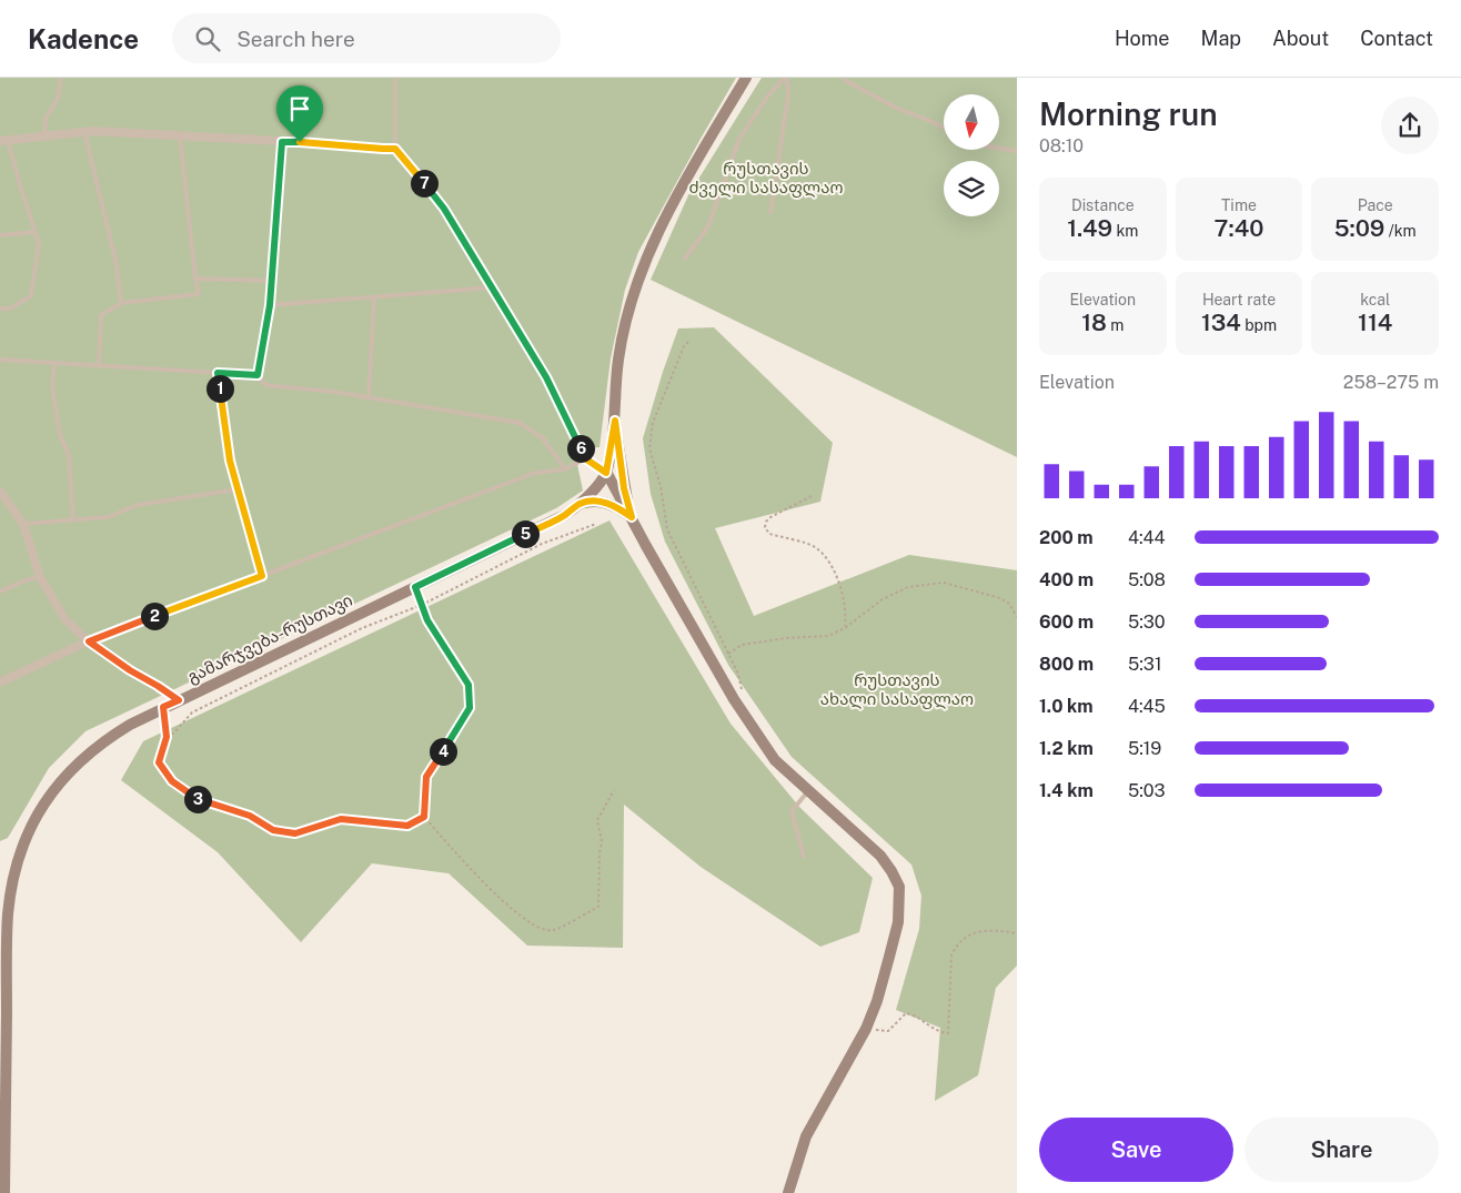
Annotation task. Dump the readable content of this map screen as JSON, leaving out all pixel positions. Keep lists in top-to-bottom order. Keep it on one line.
{"streets":{"main road":["გამარჯვება-რუსთავი"]},"parks":["რუსთავის ძველი სასაფლაო","რუსთავის ახალი სასაფლაო"],"north":"bottom","page":{"header":"Kadence","search":"Search here","nav":["Home","Map","About","Contact"],"heading":["Morning run","08:10"],"pins":["7","1","6","5","2","4","3"],"stats":[["Distance","1.49 km"],["Time","7:40"],["Pace","5:09 /km"],["Elevation","18 m"],["Heart rate","134 bpm"],["kcal","114"]],"chart":["Elevation","258–275 m"],"list":[{"name":"200 m","note":"4:44"},{"name":"400 m","note":"5:08"},{"name":"600 m","note":"5:30"},{"name":"800 m","note":"5:31"},{"name":"1.0 km","note":"4:45"},{"name":"1.2 km","note":"5:19"},{"name":"1.4 km","note":"5:03"}],"buttons":["Save","Share"]}}
